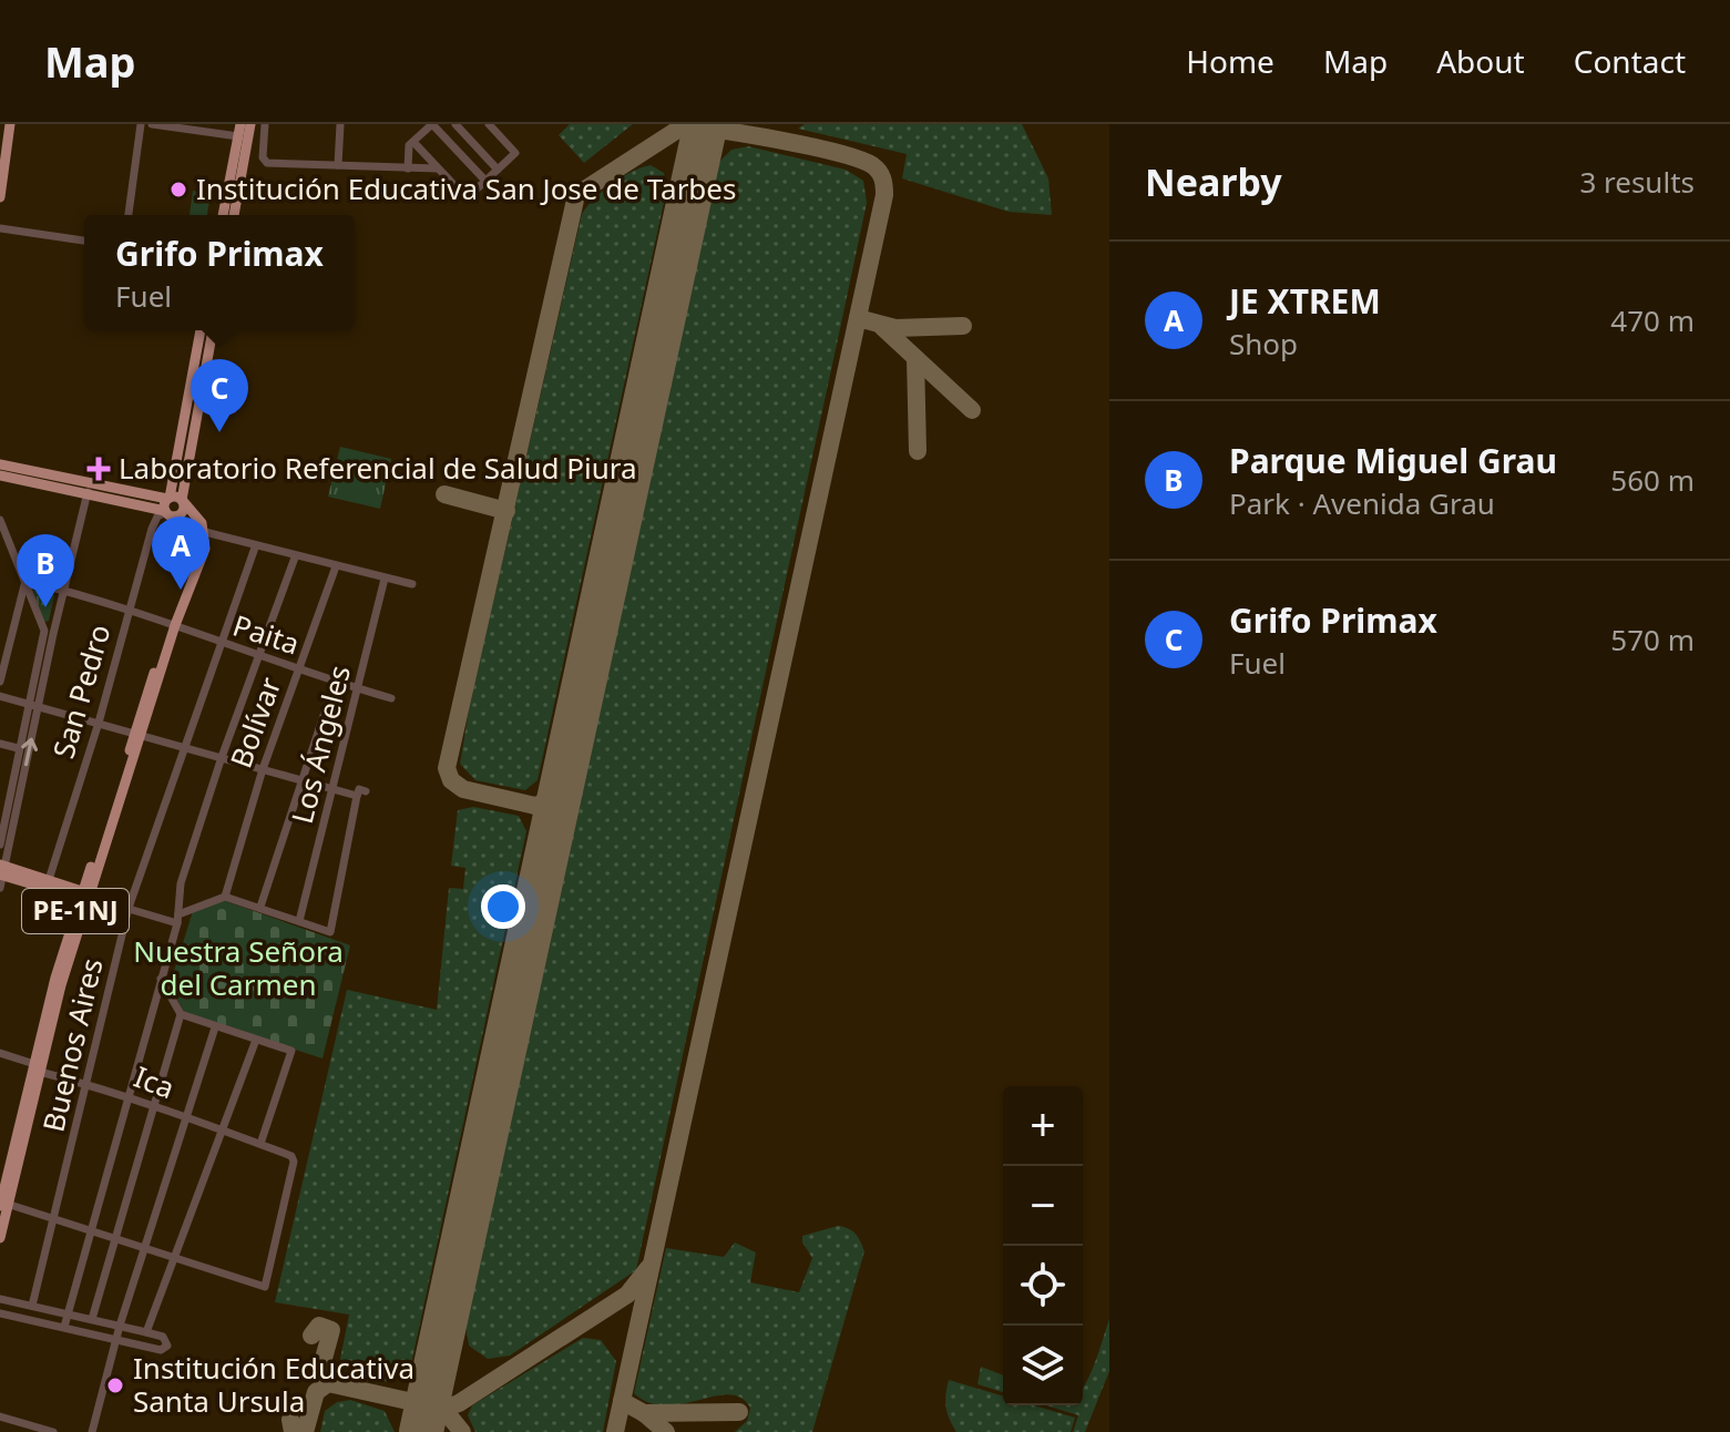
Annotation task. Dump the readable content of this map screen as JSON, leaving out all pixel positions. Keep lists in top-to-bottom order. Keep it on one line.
{"streets":{"main road":["PE-1NJ"],"street":["Paita","San Pedro","Bolívar","Los Ángeles","Buenos Aires","Ica"]},"crossings":[["Paita","San Pedro"],["Paita","Bolívar"],["Paita","Los Ángeles"],["Paita","PE-1NJ"],["Paita","Buenos Aires"],["PE-1NJ","Ica"],["Buenos Aires","Ica"]],"parks":["Nuestra Señora del Carmen"],"places":{"other":["Institución Educativa San Jose de Tarbes","Institución Educativa Santa Ursula"],"health":["Laboratorio Referencial de Salud Piura"]},"page":{"header":"Map","nav":["Home","Map","About","Contact"],"heading":["Nearby","3 results"],"popup":["Grifo Primax","Fuel"],"list":[{"mark":"A","name":"JE XTREM","note":"Shop","value":"470 m"},{"mark":"B","name":"Parque Miguel Grau","note":"Park · Avenida Grau","value":"560 m"},{"mark":"C","name":"Grifo Primax","note":"Fuel","value":"570 m"}],"pins":["C","A","B"],"map_buttons":["+","−"]}}
